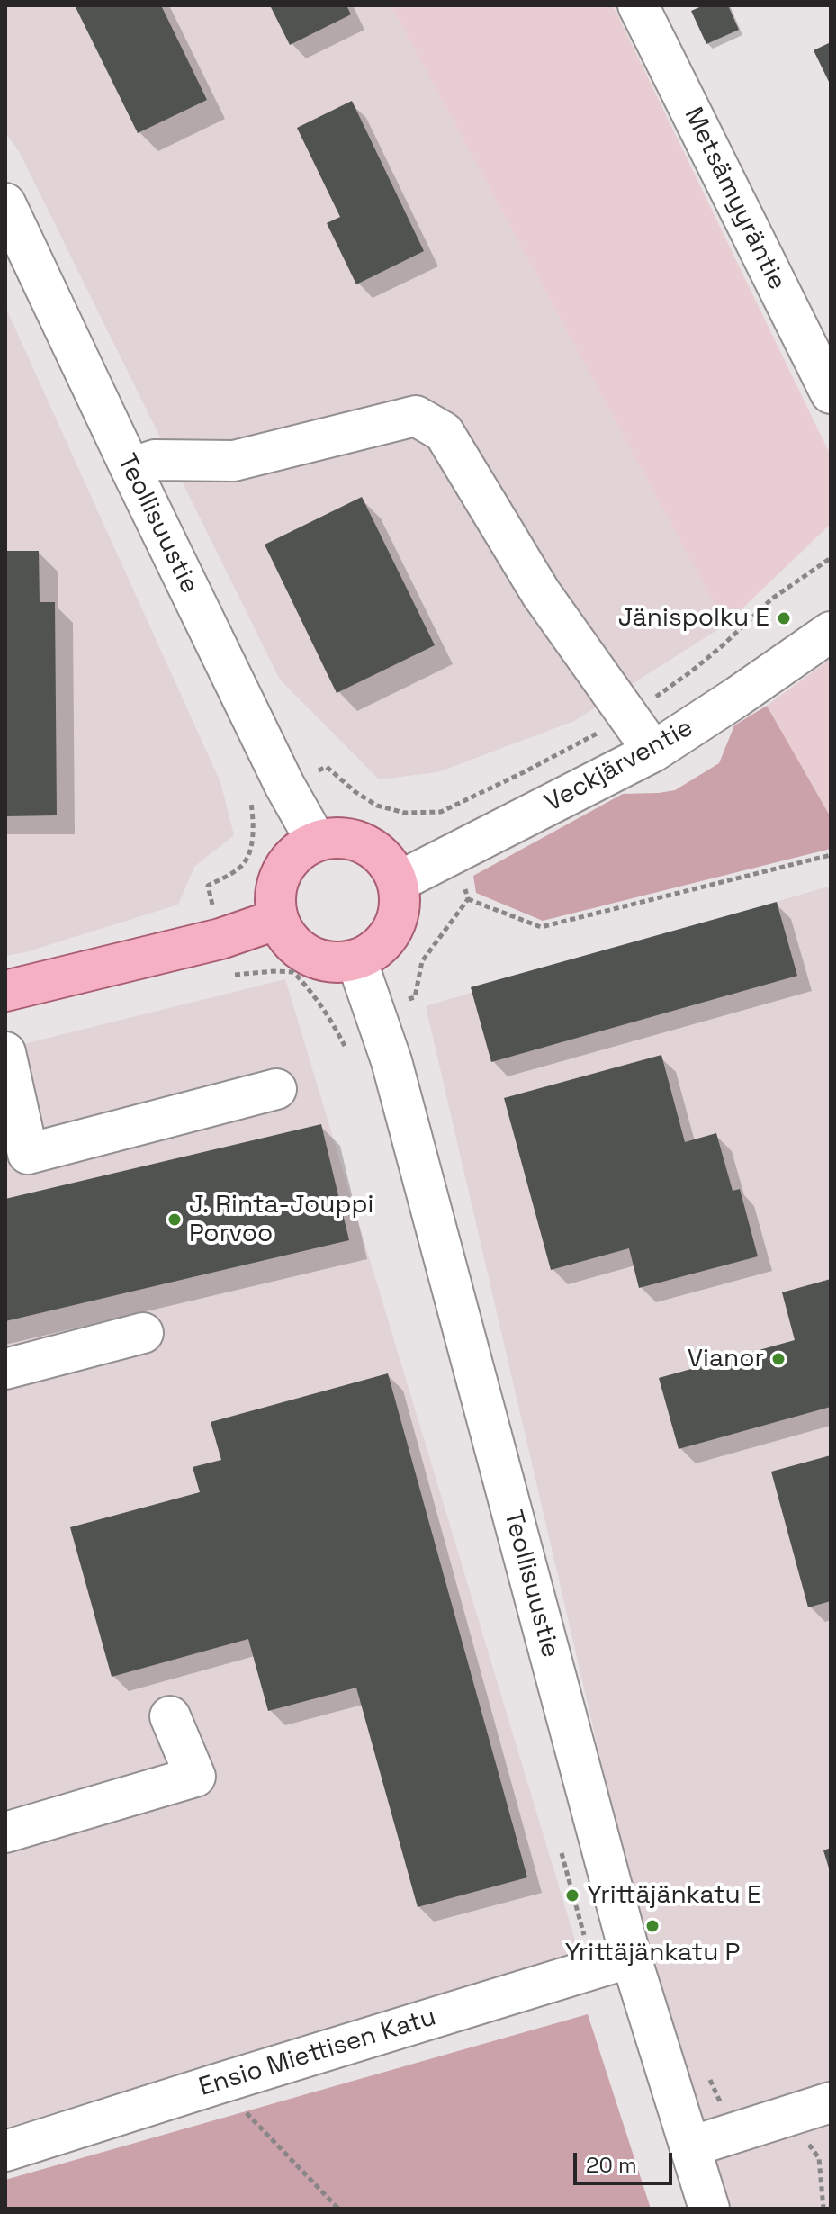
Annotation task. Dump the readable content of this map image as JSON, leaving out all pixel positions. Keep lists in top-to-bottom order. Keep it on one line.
{"streets":{"street":["Metsämyyräntie","Teollisuustie","Veckjärventie","Ensio Miettisen Katu"]},"crossings":[["Teollisuustie","Veckjärventie"],["Teollisuustie","Ensio Miettisen Katu"]],"places":["Jänispolku E","J. Rinta-Jouppi Porvoo","Vianor","Yrittäjänkatu E","Yrittäjänkatu P"],"scale_bar":"20 m"}
